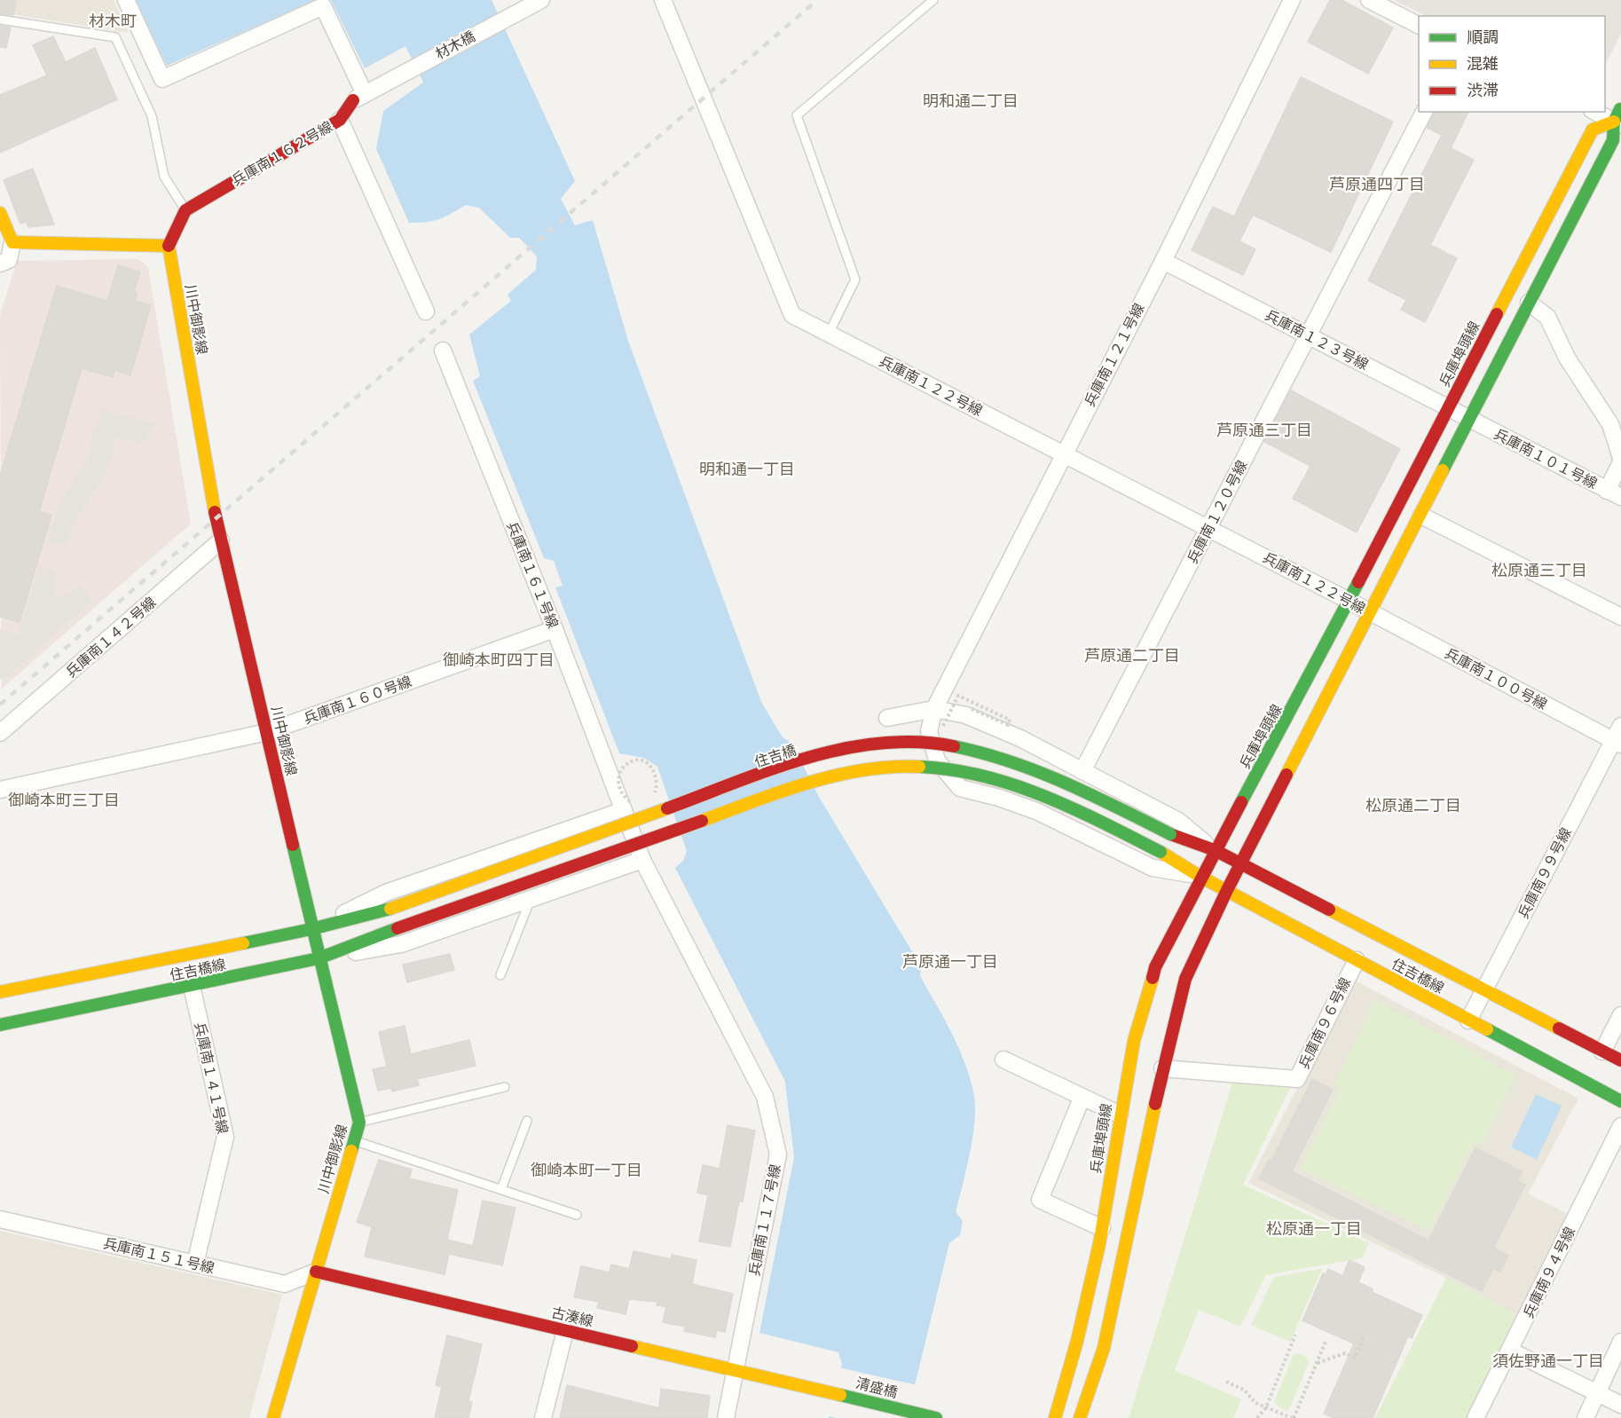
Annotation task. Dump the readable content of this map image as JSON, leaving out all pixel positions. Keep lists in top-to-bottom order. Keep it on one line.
{"streets":{"street":["材木橋","兵庫南１６２号線","川中御影線","兵庫南１２３号線","兵庫埠頭線","兵庫南１２１号線","兵庫南１２２号線","兵庫南１０１号線","兵庫南１２０号線","兵庫南１６１号線","兵庫南１４２号線","兵庫南１００号線","兵庫南１６０号線","住吉橋","兵庫南９９号線","住吉橋線","兵庫南９６号線","兵庫南１４１号線","兵庫南１１７号線","兵庫南１５１号線","兵庫南９４号線","古湊線","清盛橋"]},"crossings":[["材木橋","兵庫南１６２号線"],["川中御影線","兵庫南１４２号線"],["川中御影線","兵庫南１６０号線"],["川中御影線","住吉橋線"],["川中御影線","兵庫南１５１号線"],["川中御影線","古湊線"],["兵庫南１２３号線","兵庫埠頭線"],["兵庫南１２３号線","兵庫南１２１号線"],["兵庫南１２３号線","兵庫南１０１号線"],["兵庫南１２３号線","兵庫南１２０号線"],["兵庫埠頭線","兵庫南１２１号線"],["兵庫埠頭線","兵庫南１２２号線"],["兵庫埠頭線","住吉橋"],["兵庫埠頭線","住吉橋線"],["兵庫南１２１号線","兵庫南１２２号線"],["兵庫南１２１号線","住吉橋線"],["兵庫南１２２号線","兵庫南１２０号線"],["兵庫南１２２号線","兵庫南１００号線"],["兵庫南１６１号線","兵庫南１６０号線"],["兵庫南１６１号線","兵庫南１１７号線"],["兵庫南１００号線","兵庫南９９号線"],["住吉橋","住吉橋線"],["兵庫南９９号線","住吉橋線"],["住吉橋線","兵庫南９６号線"],["住吉橋線","兵庫南１４１号線"],["兵庫南１４１号線","兵庫南１５１号線"],["兵庫南１１７号線","古湊線"],["兵庫南１５１号線","古湊線"],["古湊線","清盛橋"]],"districts":["材木町","明和通二丁目","芦原通四丁目","芦原通三丁目","明和通一丁目","松原通三丁目","芦原通二丁目","御崎本町四丁目","御崎本町三丁目","松原通二丁目","芦原通一丁目","御崎本町一丁目","松原通一丁目","須佐野通一丁目"],"legend":["順調","混雑","渋滞"]}
